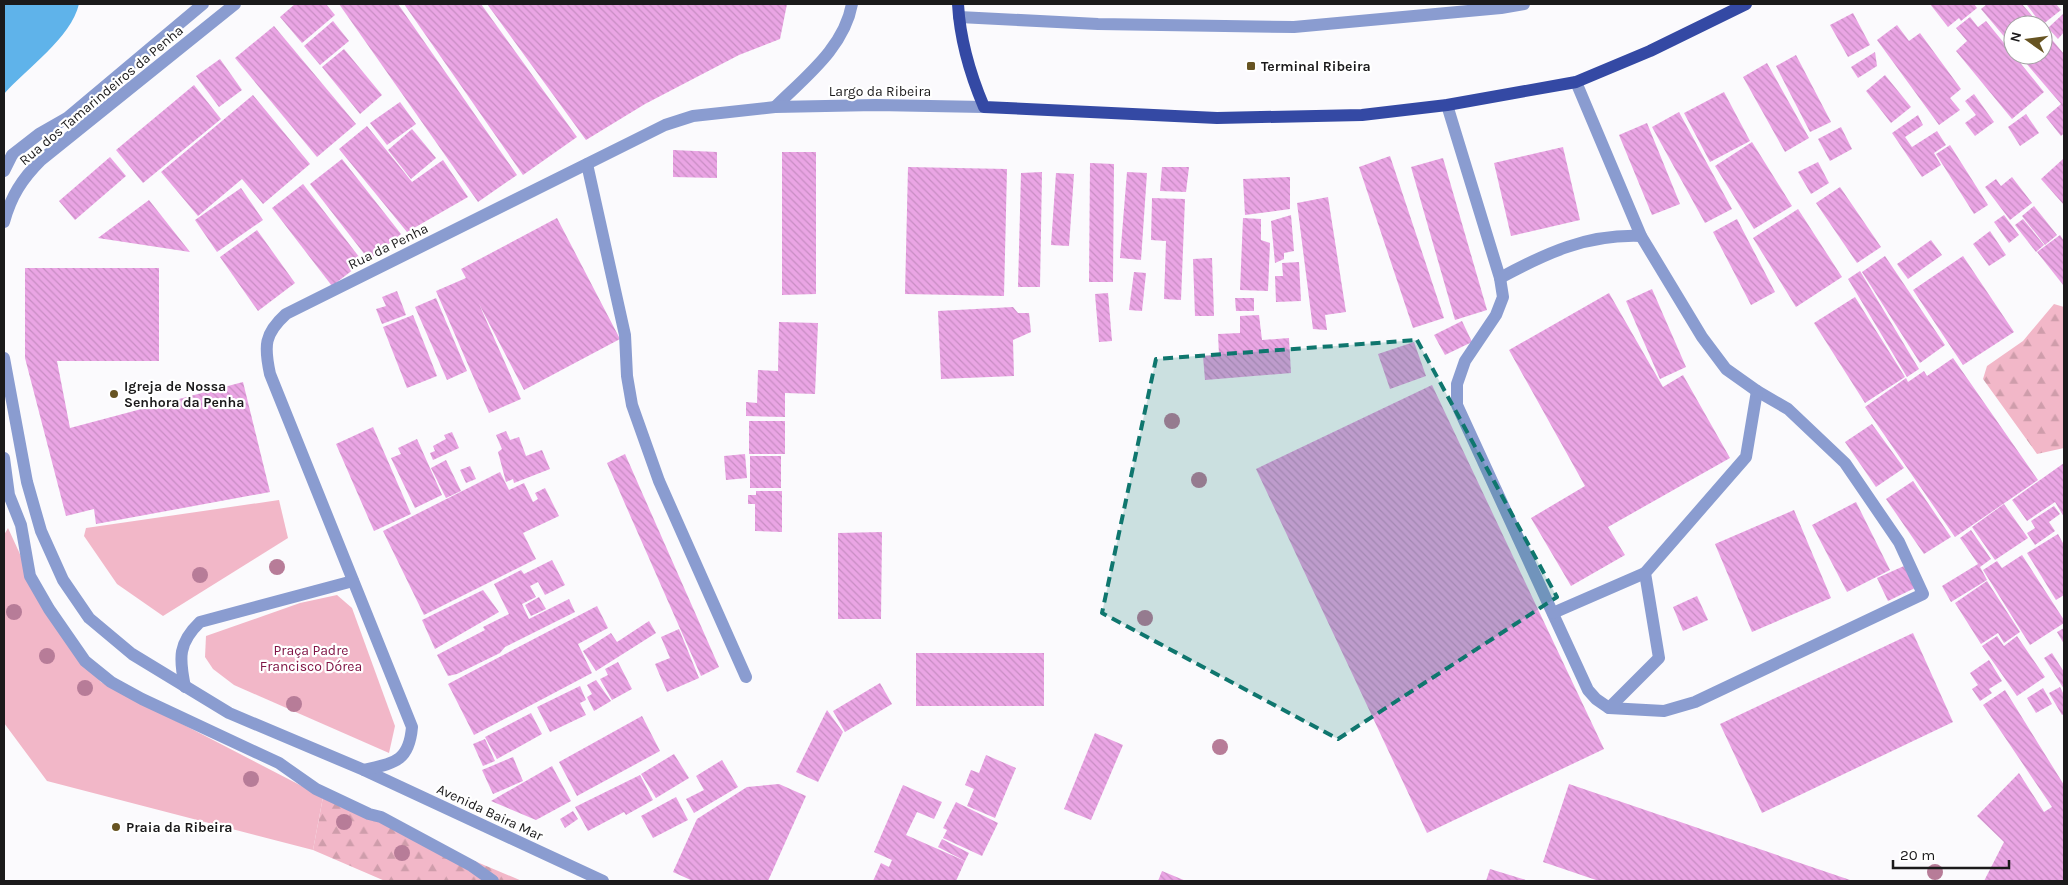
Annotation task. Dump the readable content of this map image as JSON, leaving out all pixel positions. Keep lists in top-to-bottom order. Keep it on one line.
{"streets":{"street":["Largo da Ribeira","Rua dos Tamarindeiros da Penha","Rua da Penha","Avenida Baira Mar"]},"crossings":[["Largo da Ribeira","Rua da Penha"]],"parks":["Praça Padre Francisco Dórea"],"places":{"transit":["Terminal Ribeira"],"other":["Igreja de Nossa Senhora da Penha","Praia da Ribeira"]},"scale_bar":"20 m","north":"left"}
